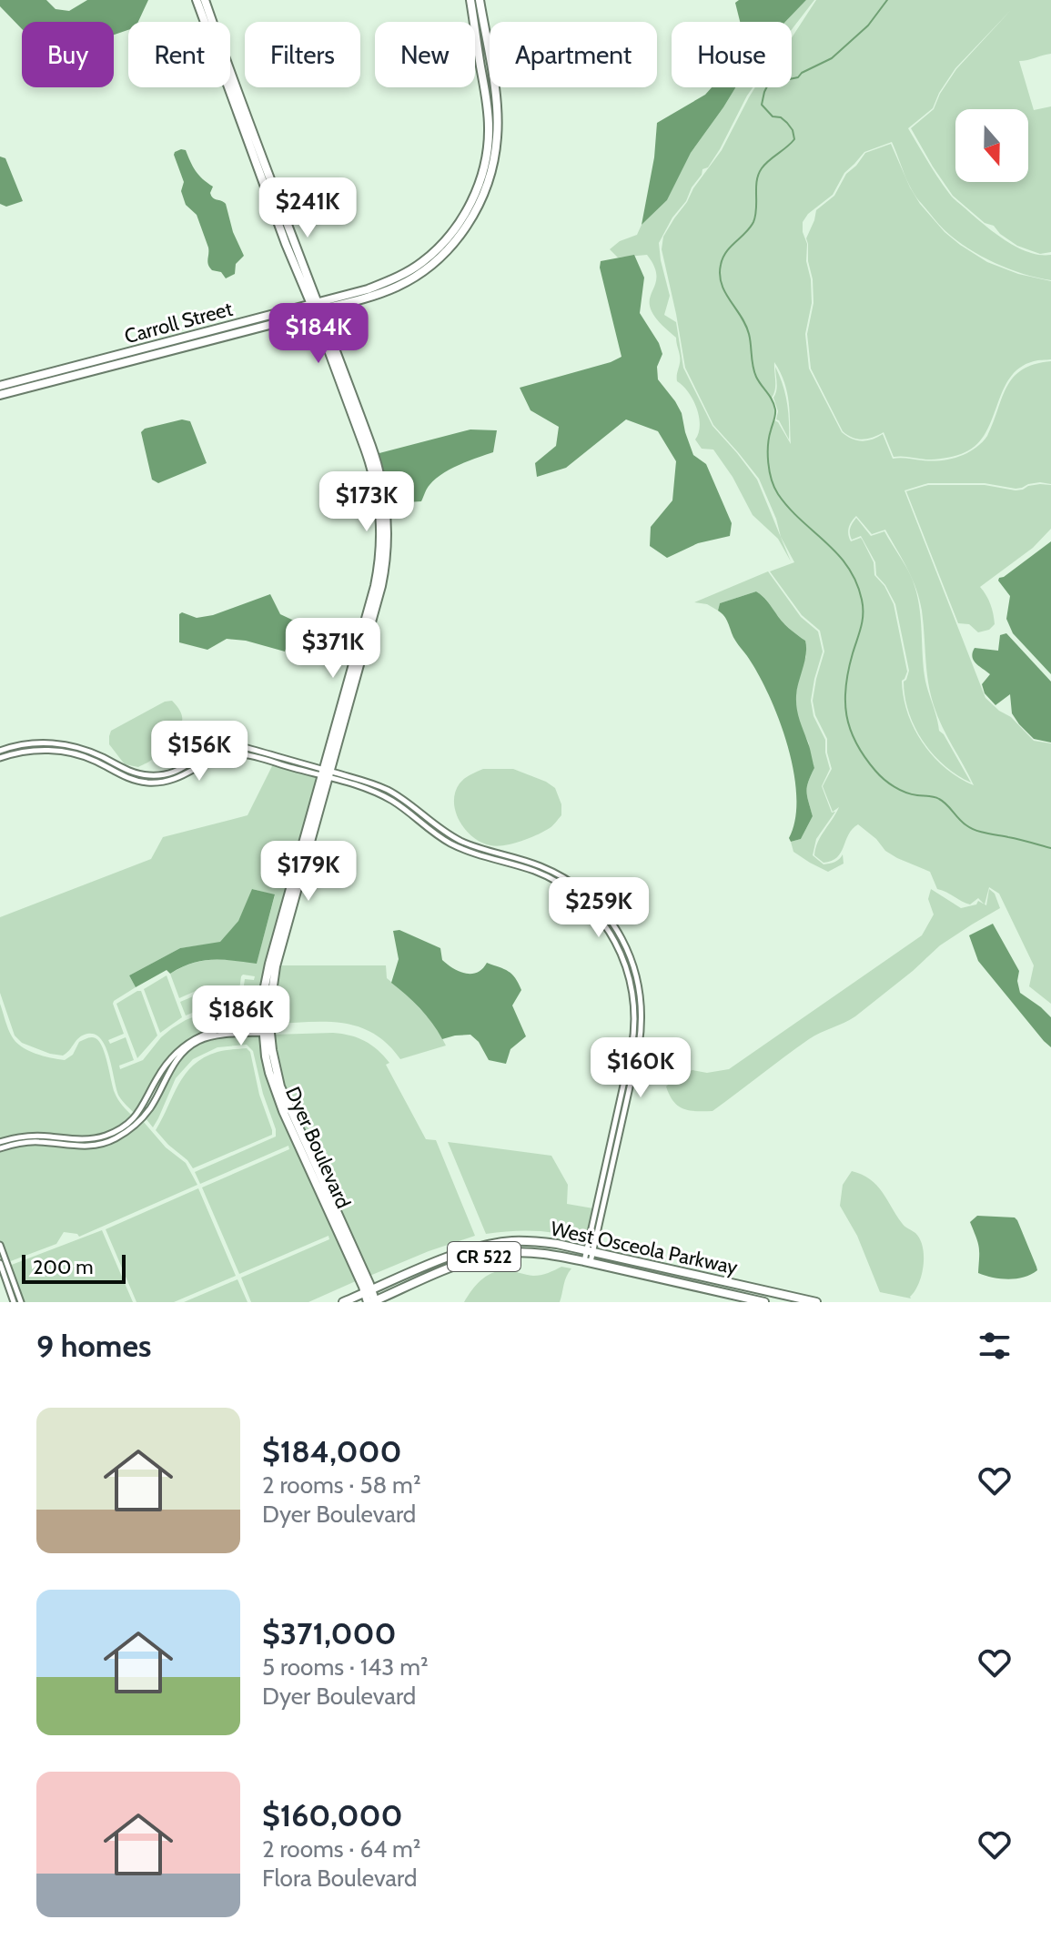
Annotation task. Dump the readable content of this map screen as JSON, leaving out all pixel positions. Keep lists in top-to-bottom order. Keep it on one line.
{"streets":{"main road":["Carroll Street","Dyer Boulevard","West Osceola Parkway","CR 522"]},"crossings":[["Carroll Street","Dyer Boulevard"],["Dyer Boulevard","West Osceola Parkway"]],"scale_bar":"200 m","north":"bottom","page":{"chip":["Buy","Rent","Filters","New","Apartment","House"],"price":["$241K","$184K","$173K","$371K","$156K","$179K","$259K","$186K","$160K"],"scale":"200 m","heading":"9 homes","list":[{"name":"$184,000","note":"2 rooms · 58 m² · Dyer Boulevard"},{"name":"$371,000","note":"5 rooms · 143 m² · Dyer Boulevard"},{"name":"$160,000","note":"2 rooms · 64 m² · Flora Boulevard"}]}}
